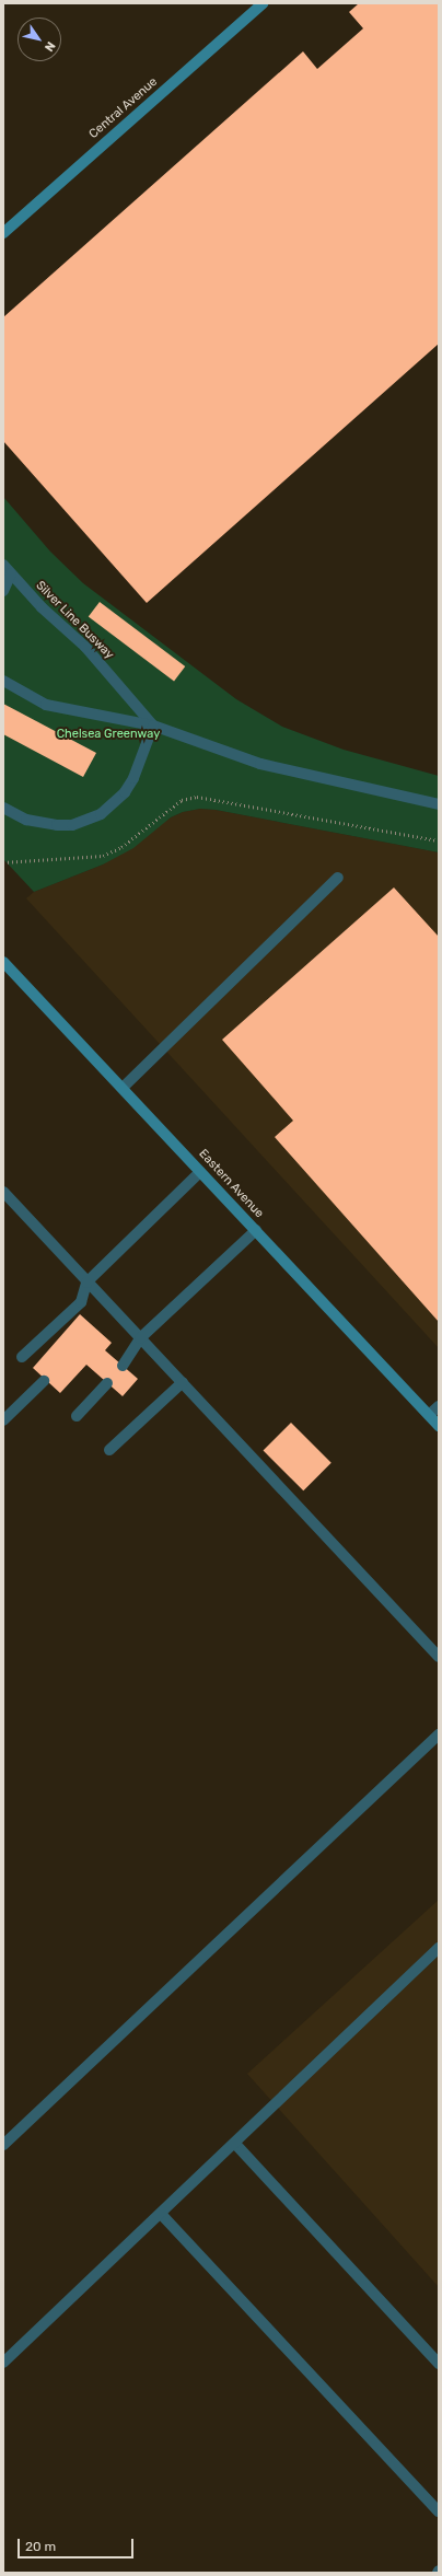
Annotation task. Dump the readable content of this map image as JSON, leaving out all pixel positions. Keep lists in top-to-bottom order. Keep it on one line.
{"streets":{"main road":["Central Avenue","Eastern Avenue"],"street":["Silver Line Busway"]},"parks":["Chelsea Greenway"],"scale_bar":"20 m","north":"bottom right"}
